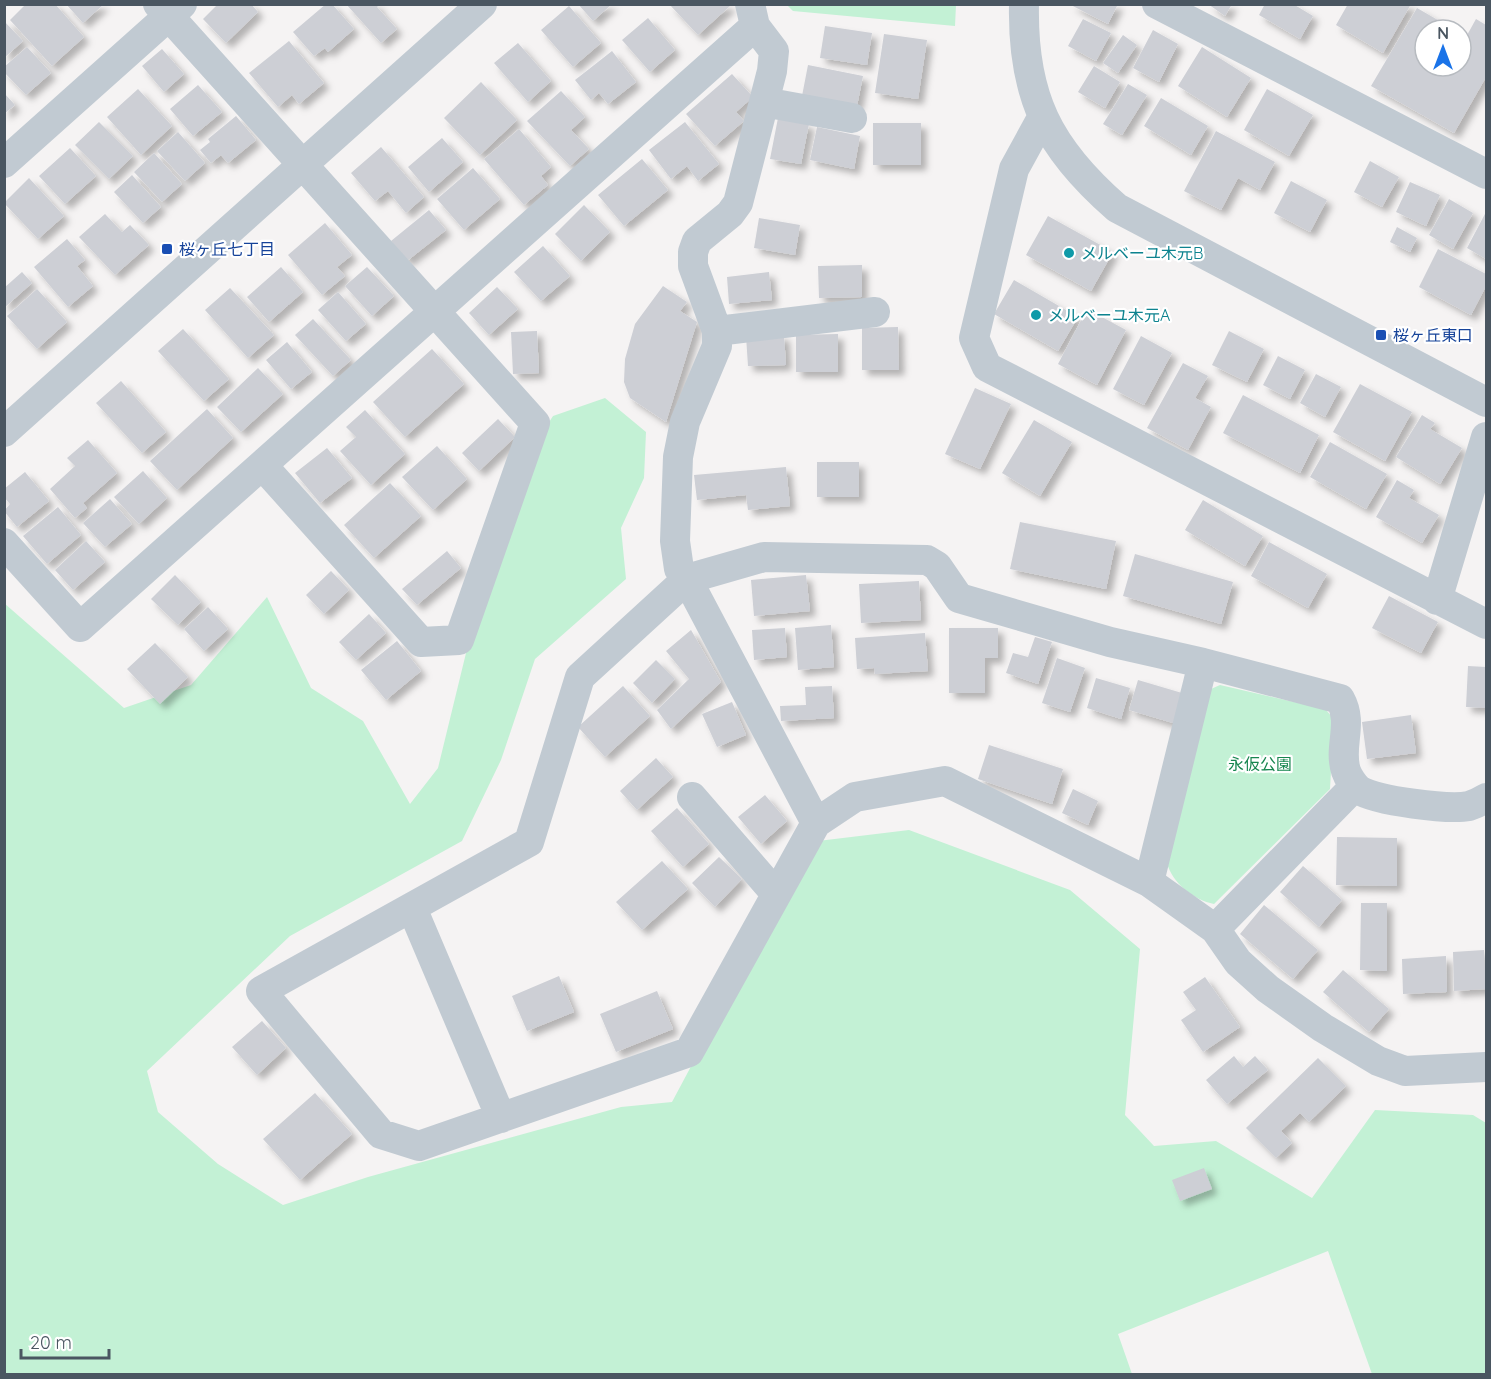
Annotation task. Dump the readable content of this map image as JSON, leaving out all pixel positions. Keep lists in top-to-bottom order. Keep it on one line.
{"parks":["永仮公園"],"places":{"transit":["桜ヶ丘七丁目","桜ヶ丘東口"],"other":["メルベーユ木元B","メルベーユ木元A"]},"scale_bar":"20 m","north":"top"}
